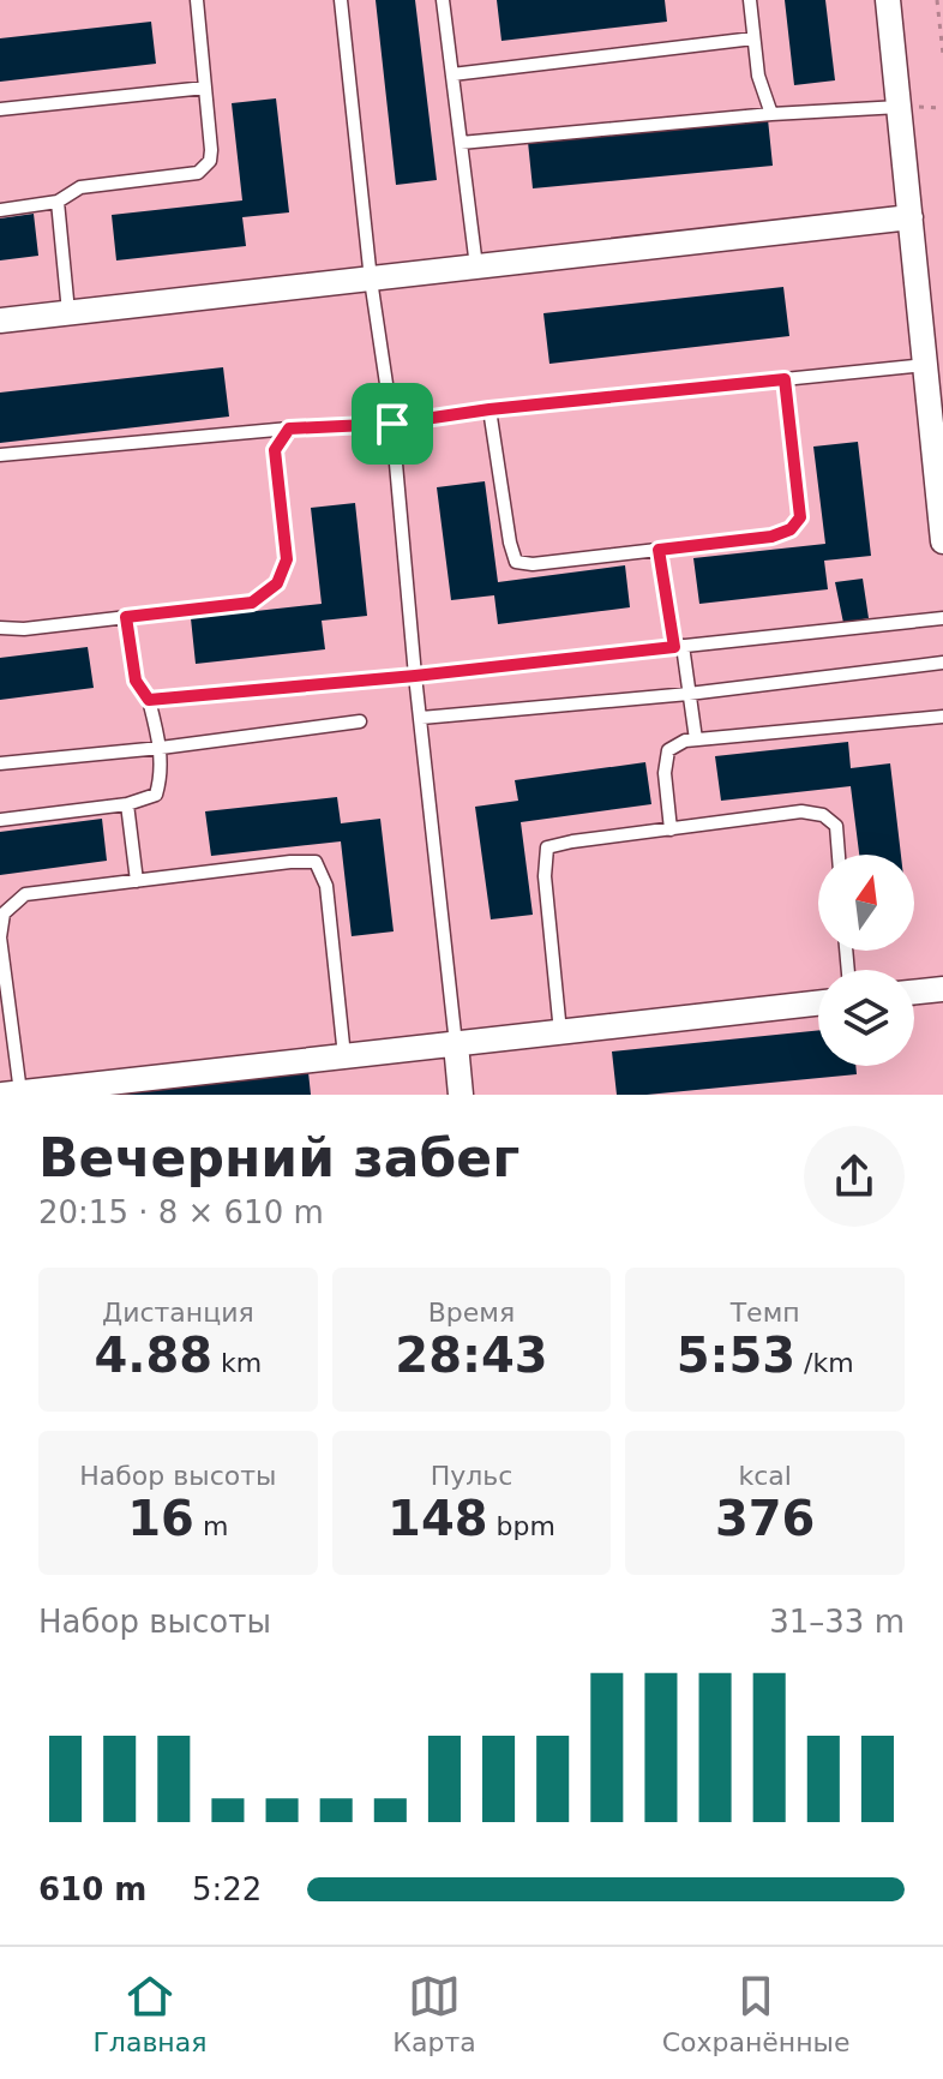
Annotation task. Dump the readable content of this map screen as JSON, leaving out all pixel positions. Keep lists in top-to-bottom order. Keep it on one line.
{"north":"top","page":{"heading":["Вечерний забег","20:15 · 8 × 610 m"],"stats":[["Дистанция","4.88 km"],["Время","28:43"],["Темп","5:53 /km"],["Набор высоты","16 m"],["Пульс","148 bpm"],["kcal","376"]],"chart":["Набор высоты","31–33 m"],"list":[{"name":"610 m","note":"5:22"}],"tabs":["Главная","Карта","Сохранённые"]}}
